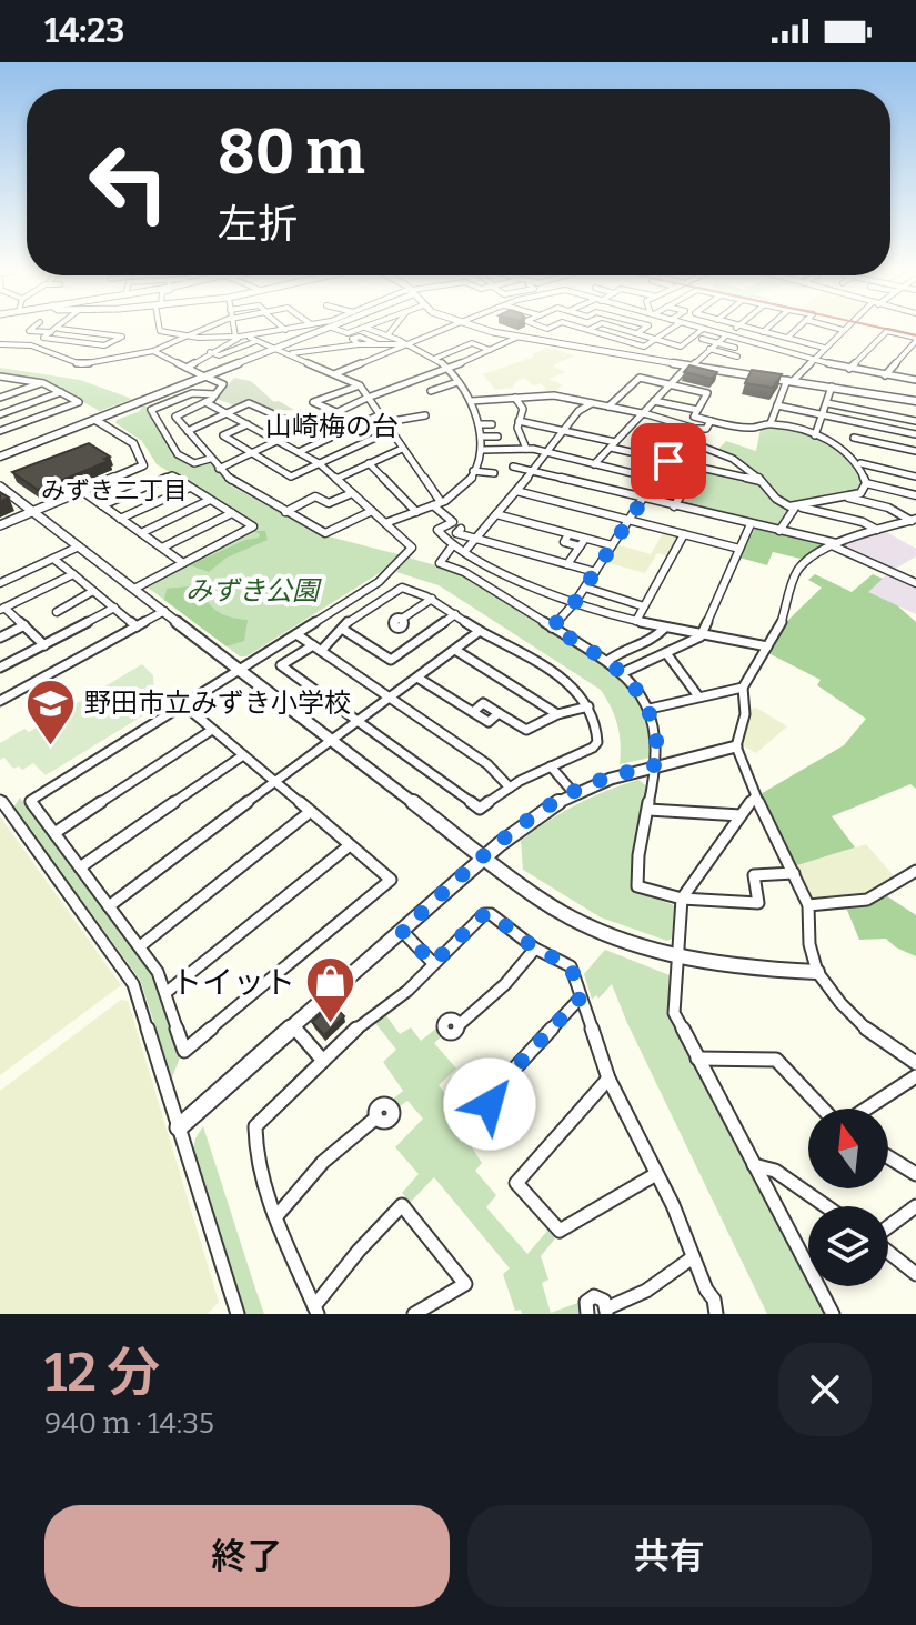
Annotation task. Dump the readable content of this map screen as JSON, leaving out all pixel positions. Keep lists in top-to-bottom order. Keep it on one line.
{"districts":["山崎梅の台","みずき二丁目"],"parks":["みずき公園"],"places":{"school or university":["野田市立みずき小学校"],"shop":["トイット"]},"north":"top","page":{"status":"14:23","turn":["80 m","左折"],"heading":["12 分","940 m · 14:35"],"buttons":["終了","共有"]}}
